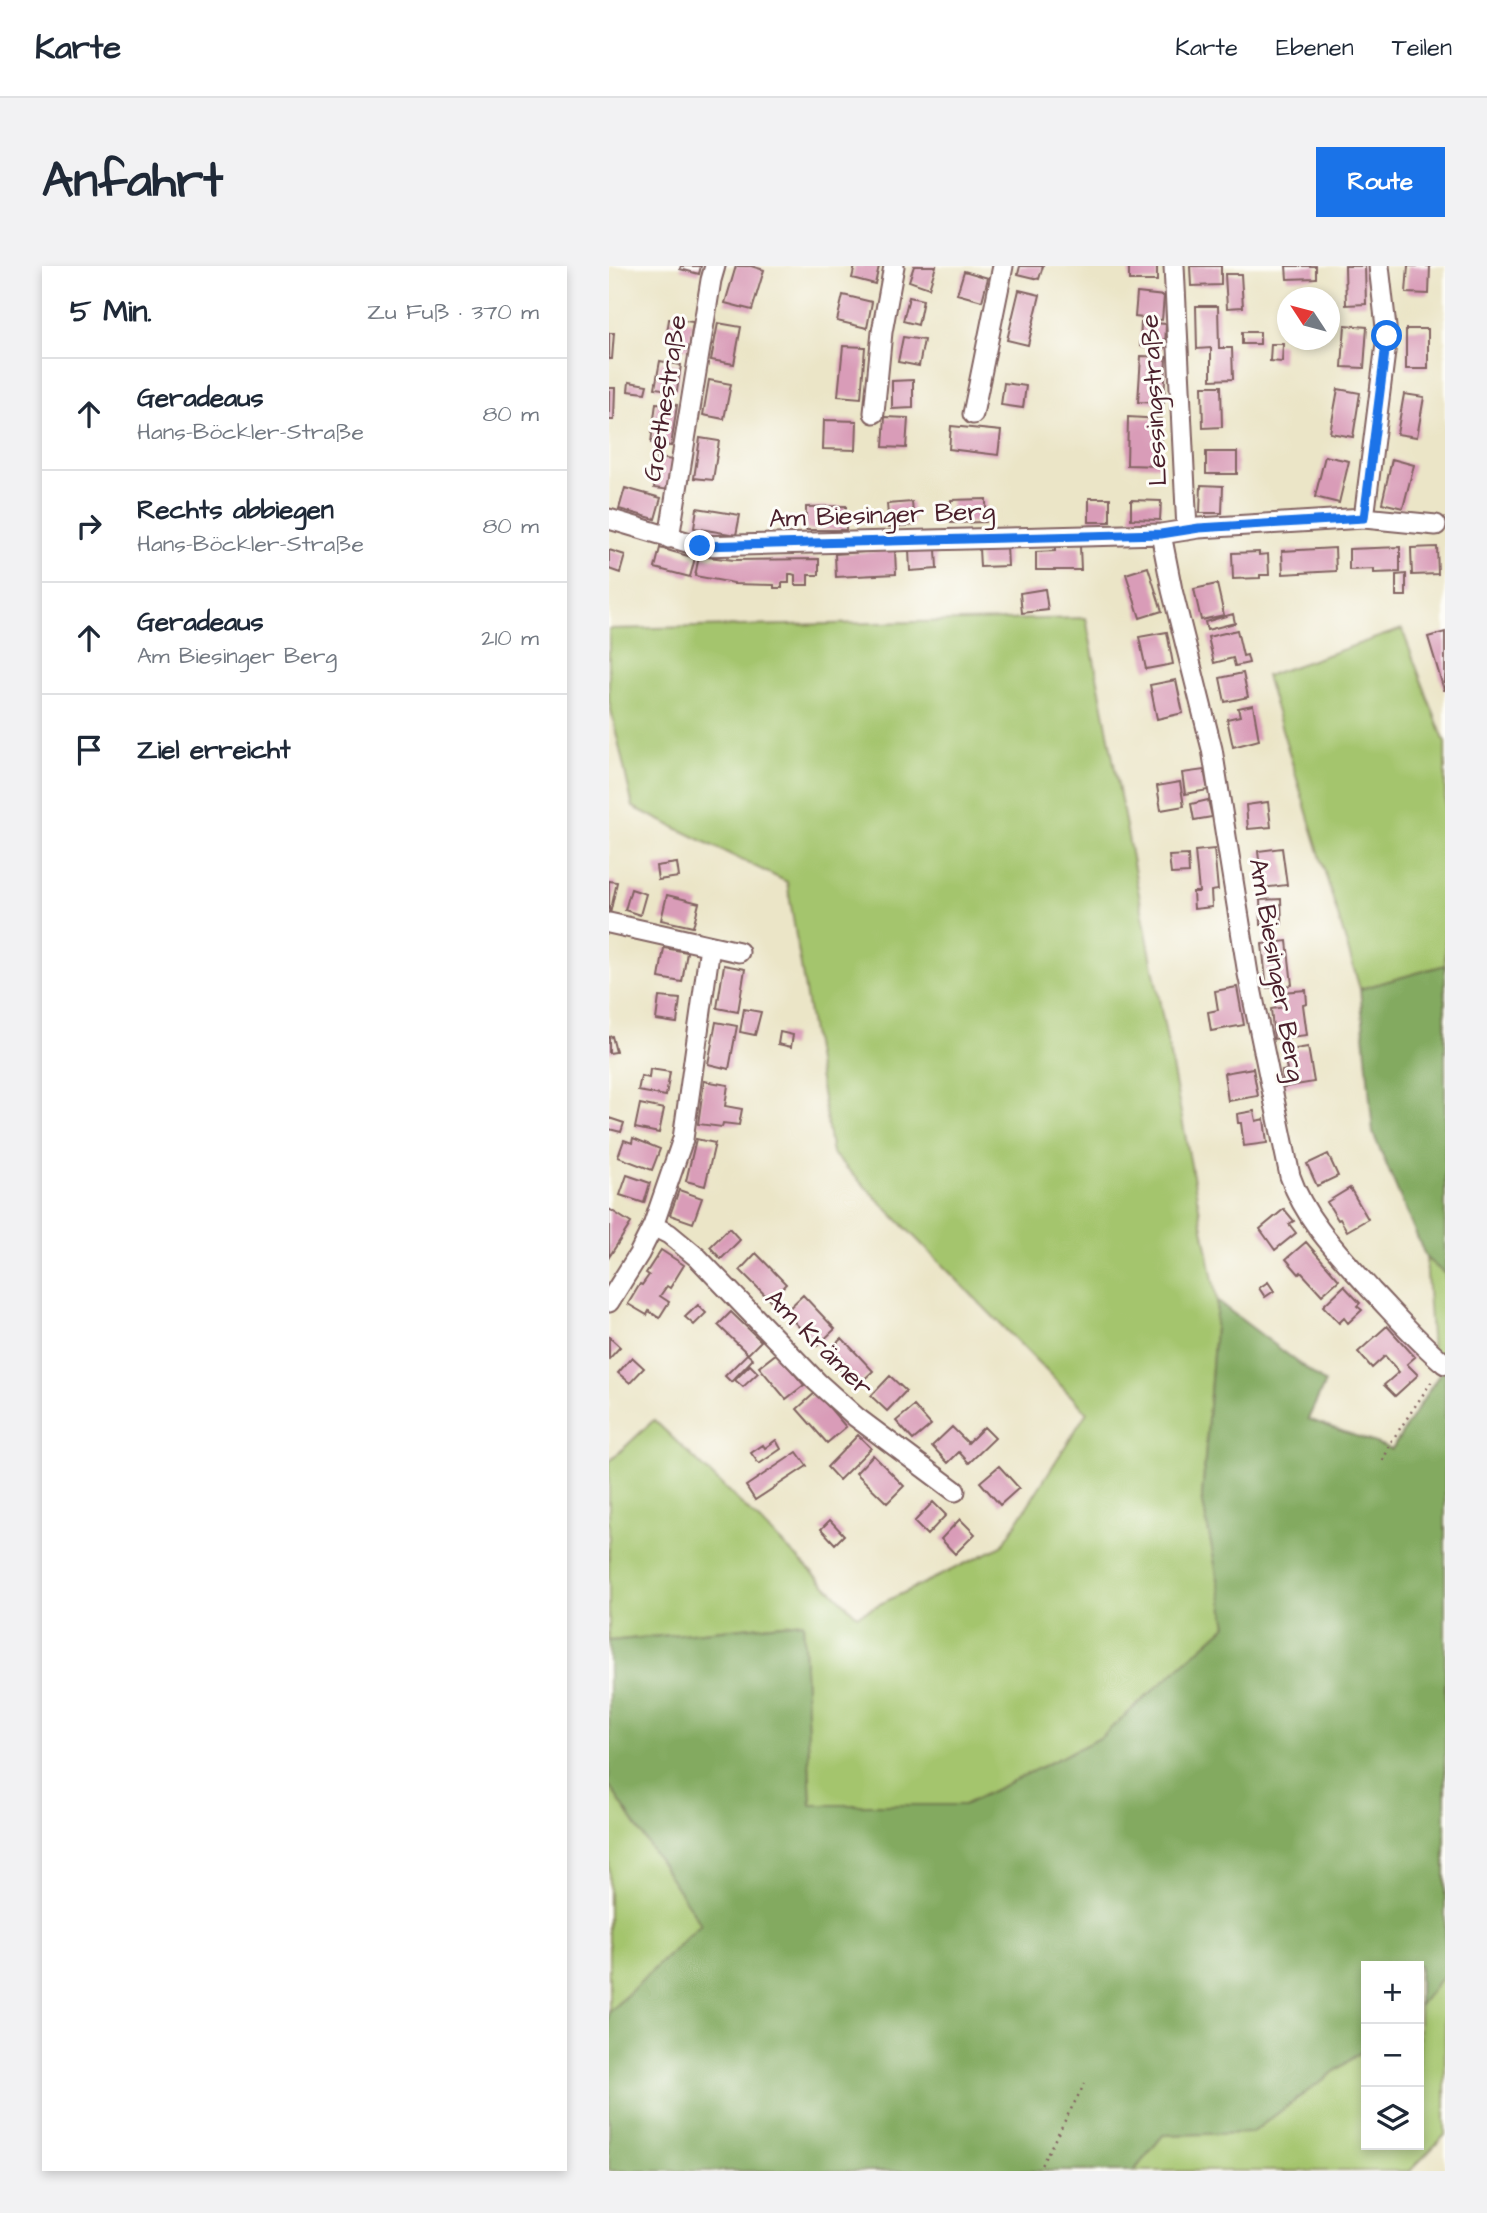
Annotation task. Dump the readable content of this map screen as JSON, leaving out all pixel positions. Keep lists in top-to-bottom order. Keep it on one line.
{"streets":{"street":["Goethestraße","Lessingstraße","Am Biesinger Berg","Am Krämer"]},"crossings":[["Goethestraße","Am Biesinger Berg"],["Lessingstraße","Am Biesinger Berg"]],"north":"top left","page":{"header":"Karte","nav":["Karte","Ebenen","Teilen"],"buttons":"Route","title":"Anfahrt","heading":["5 Min.","Zu Fuß · 370 m"],"list":[["Geradeaus","Hans-Böckler-Straße","80 m"],["Rechts abbiegen","Hans-Böckler-Straße","80 m"],["Geradeaus","Am Biesinger Berg","210 m"],"Ziel erreicht"],"map_buttons":["+","−"]}}
